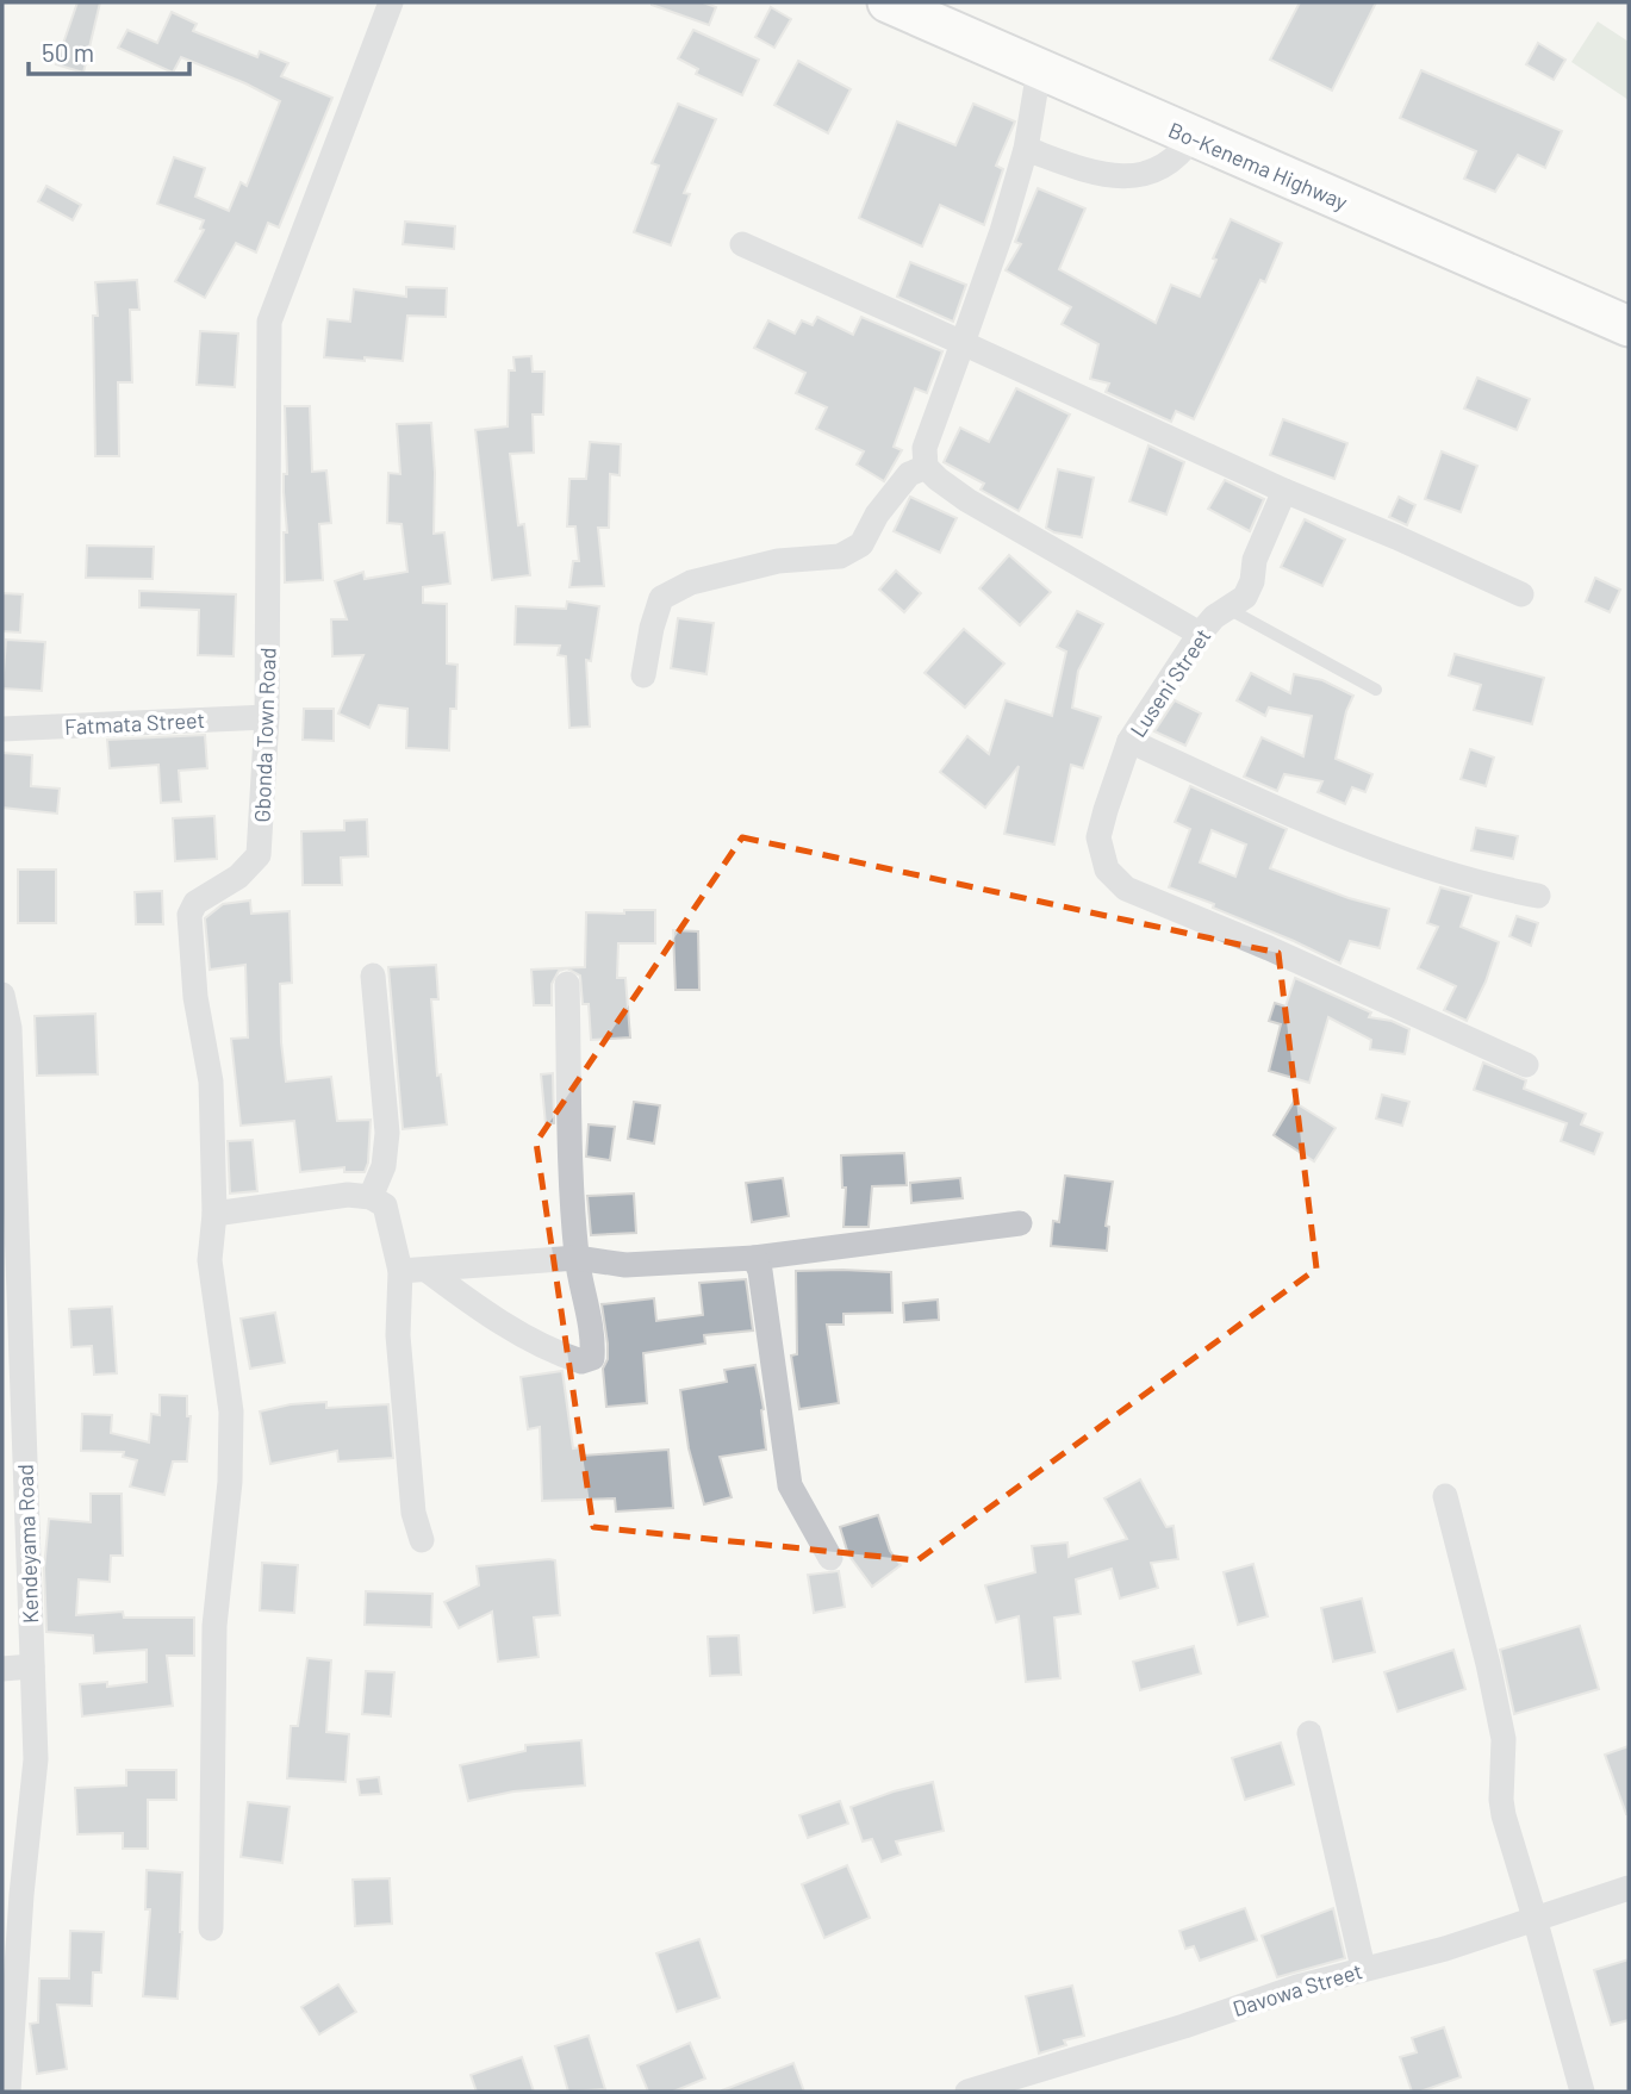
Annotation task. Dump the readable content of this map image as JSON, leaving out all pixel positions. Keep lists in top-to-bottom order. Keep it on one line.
{"streets":{"highway":["Bo-Kenema Highway"],"street":["Luseni Street","Fatmata Street","Gbonda Town Road","Kendeyama Road","Davowa Street"]},"crossings":[["Fatmata Street","Gbonda Town Road"]],"scale_bar":"50 m"}
